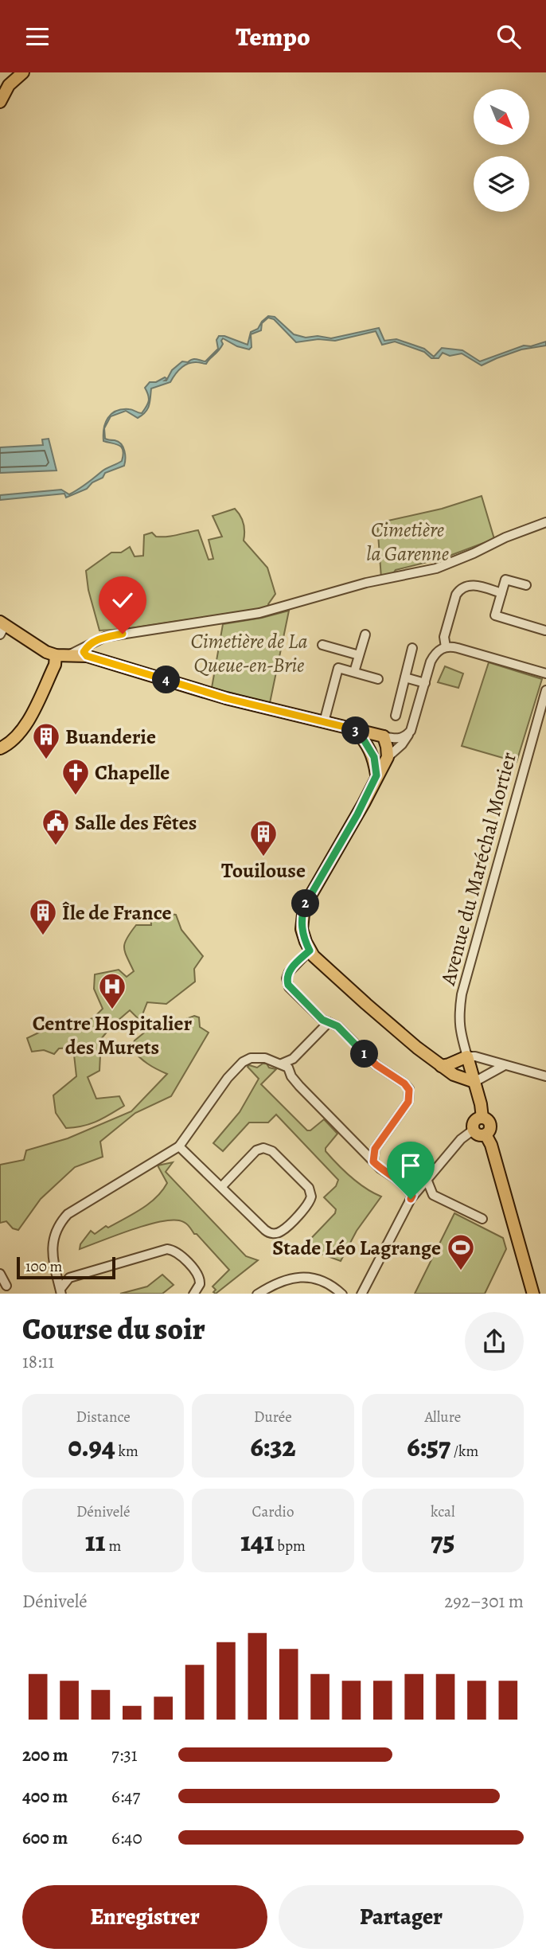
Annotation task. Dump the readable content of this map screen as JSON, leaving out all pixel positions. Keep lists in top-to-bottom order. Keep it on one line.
{"streets":{"street":["Avenue du Maréchal Mortier"]},"parks":["Cimetière la Garenne","Cimetière de La Queue-en-Brie"],"places":{"building":["Buanderie","Touilouse","Île de France"],"church":["Chapelle"],"public building":["Salle des Fêtes"],"hospital":["Centre Hospitalier des Murets"],"sports":["Stade Léo Lagrange"]},"scale_bar":"100 m","north":"bottom right","page":{"header":"Tempo","pins":["4","3","2","1"],"scale":"100 m","heading":["Course du soir","18:11"],"stats":[["Distance","0.94 km"],["Durée","6:32"],["Allure","6:57 /km"],["Dénivelé","11 m"],["Cardio","141 bpm"],["kcal","75"]],"chart":["Dénivelé","292–301 m"],"list":[{"name":"200 m","note":"7:31"},{"name":"400 m","note":"6:47"},{"name":"600 m","note":"6:40"}],"buttons":["Enregistrer","Partager"]}}
